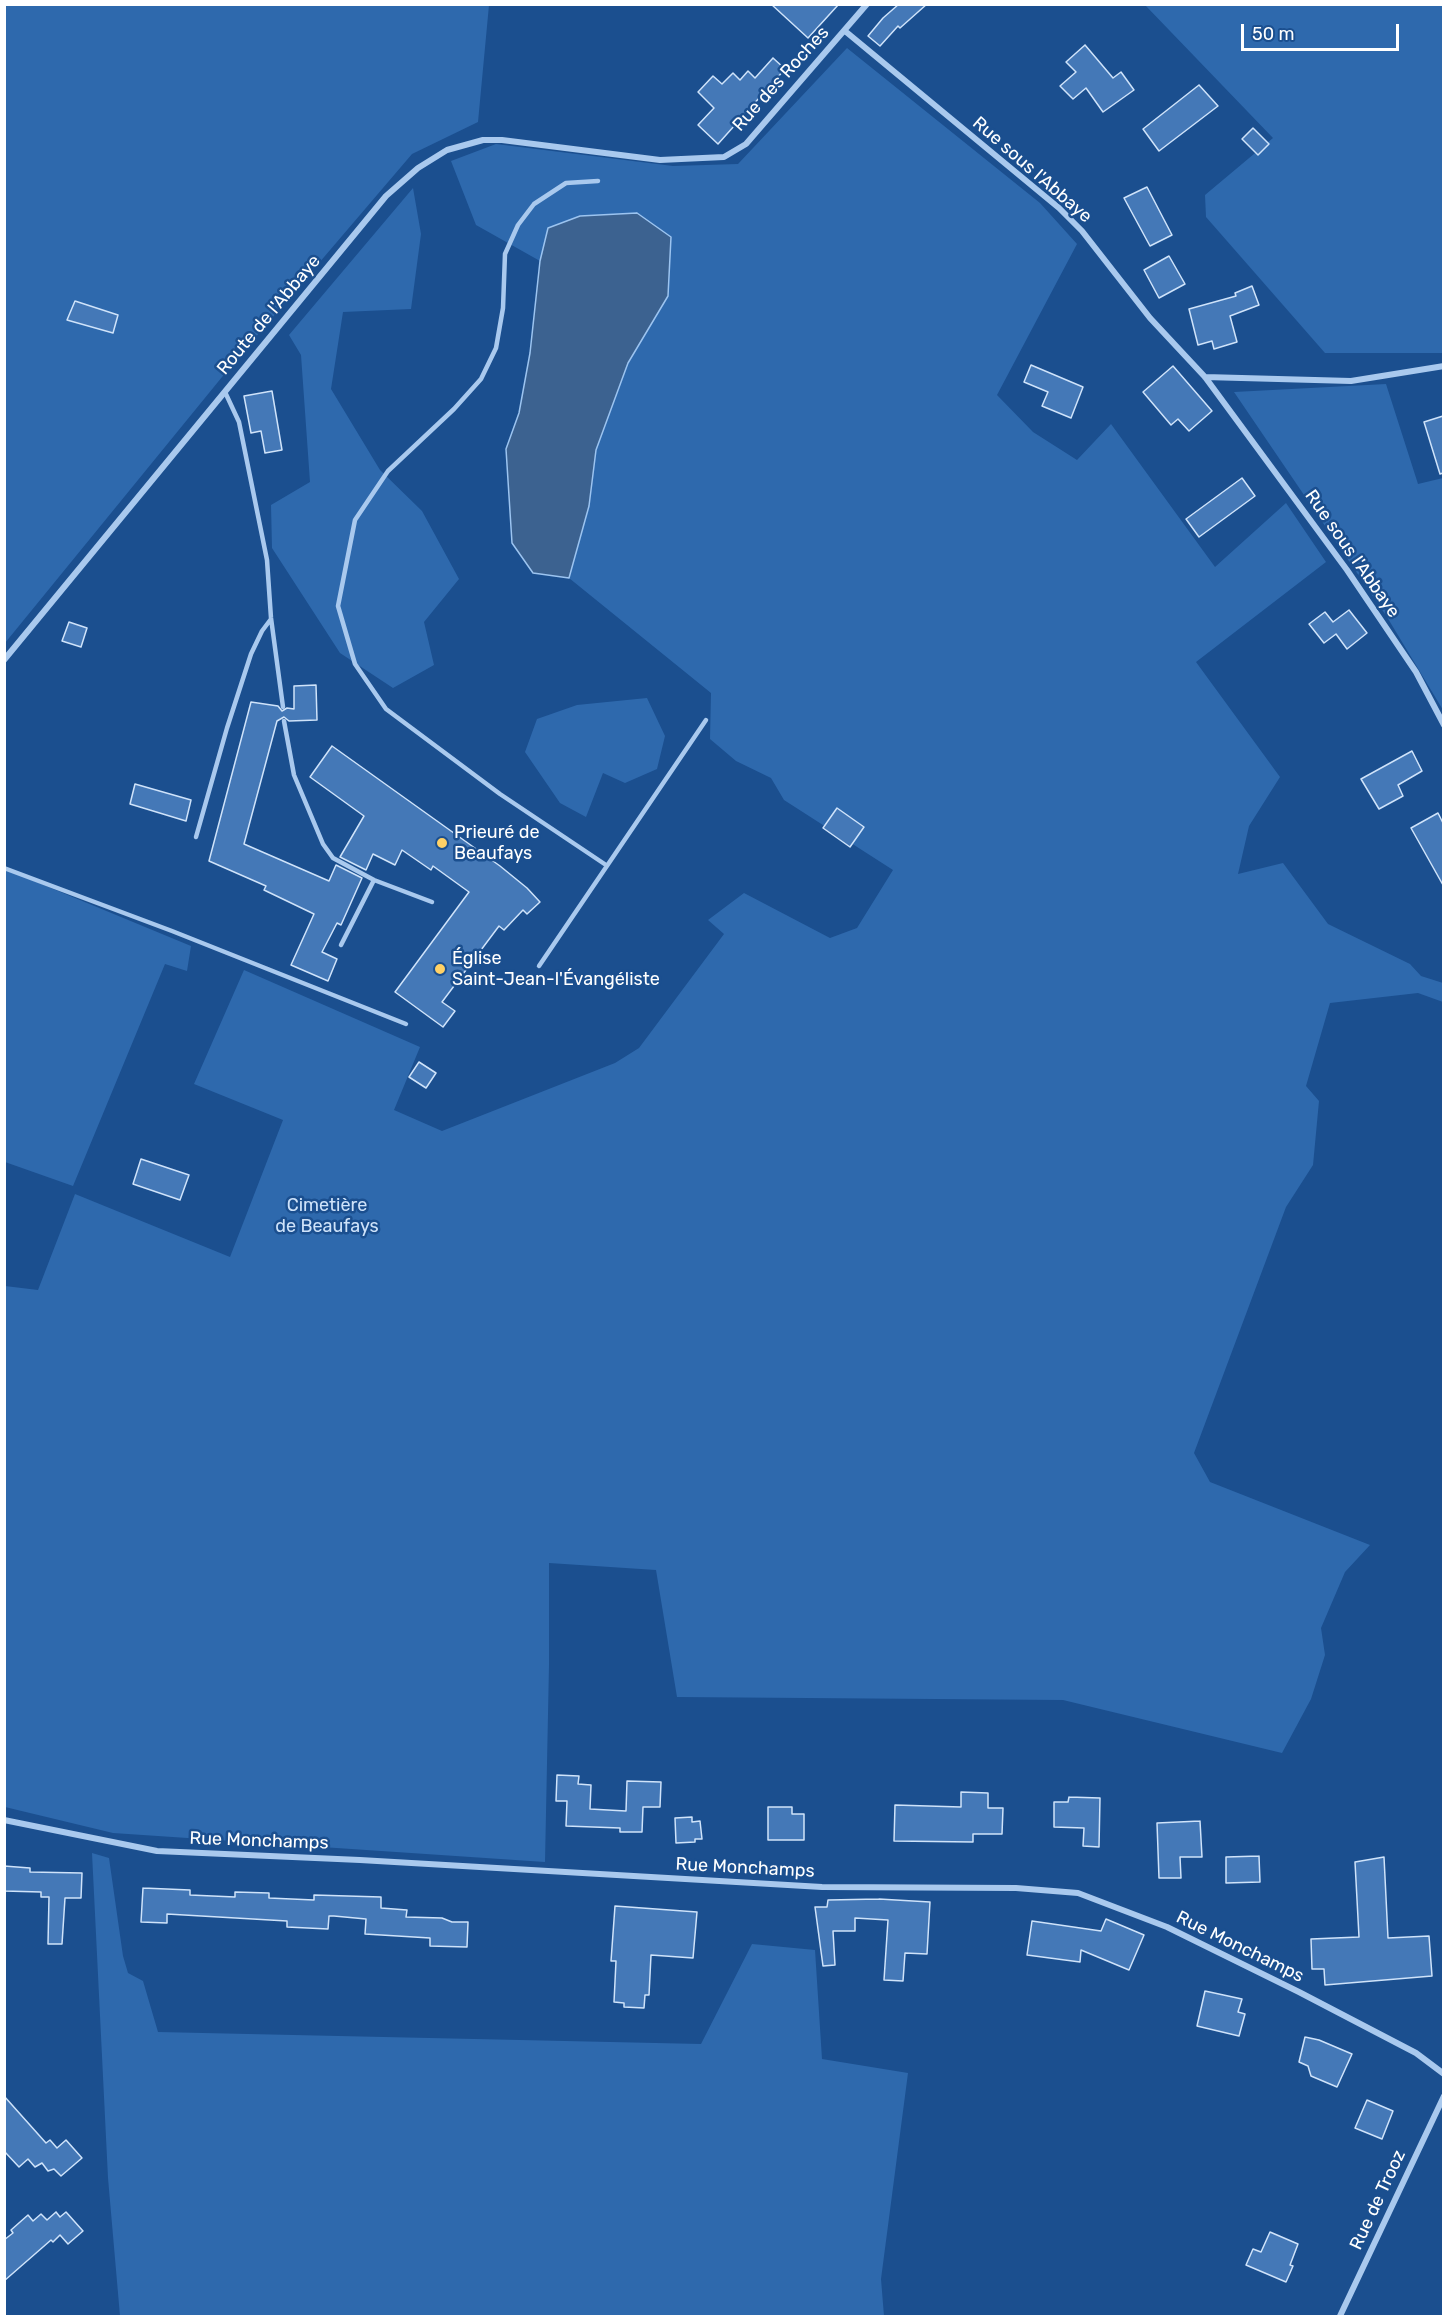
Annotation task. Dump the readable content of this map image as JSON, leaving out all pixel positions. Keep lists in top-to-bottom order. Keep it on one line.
{"streets":{"street":["Rue des Roches","Rue sous l'Abbaye","Route de l'Abbaye","Rue Monchamps","Rue de Trooz"]},"crossings":[["Rue des Roches","Rue sous l'Abbaye"],["Rue des Roches","Route de l'Abbaye"]],"parks":["Cimetière de Beaufays"],"places":["Prieuré de Beaufays","Église Saint-Jean-l'Évangéliste"],"scale_bar":"50 m"}
